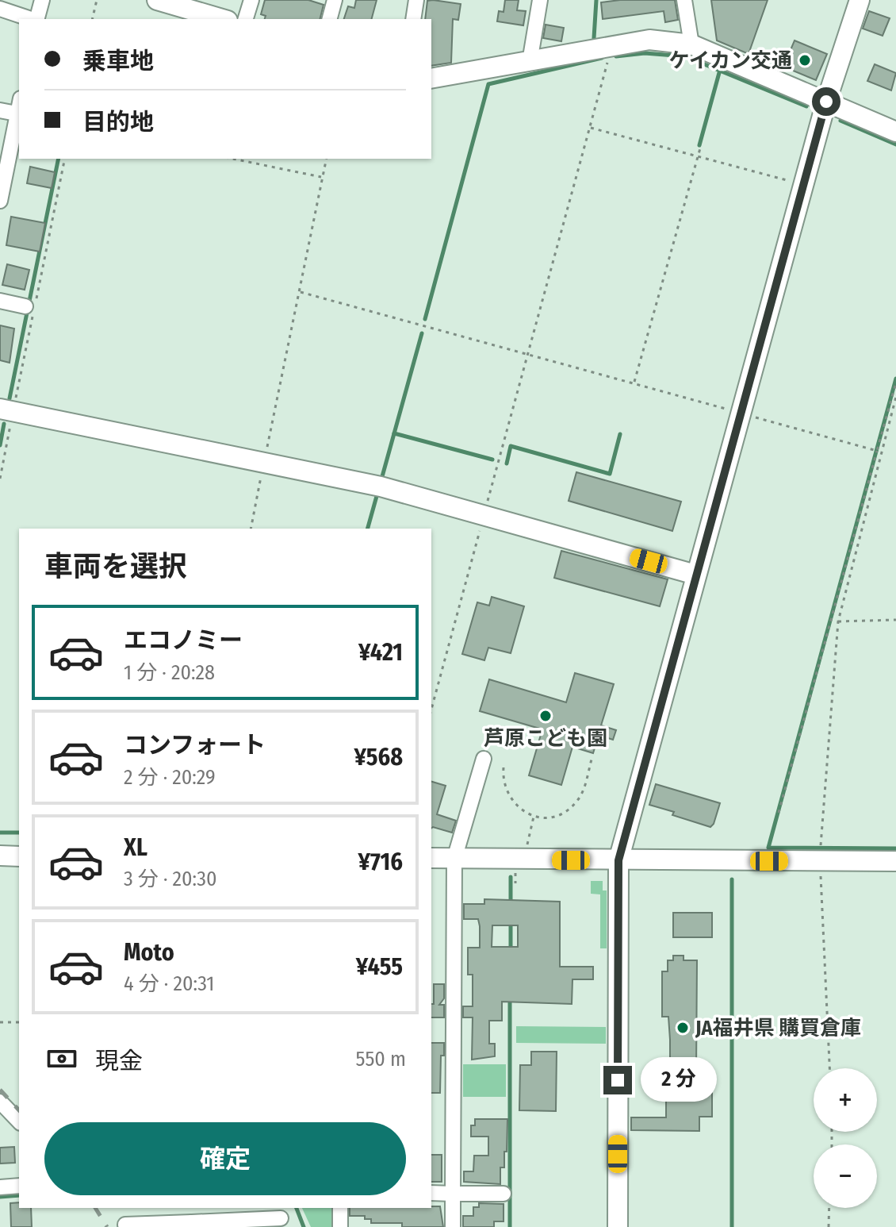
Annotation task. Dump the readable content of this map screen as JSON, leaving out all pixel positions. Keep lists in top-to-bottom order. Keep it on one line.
{"places":["ケイカン交通","芦原こども園","JA福井県 購買倉庫"],"page":{"banner":["乗車地","目的地"],"heading":"車両を選択","list":[{"name":"エコノミー","note":"1 分 · 20:28","value":"¥421"},{"name":"コンフォート","note":"2 分 · 20:29","value":"¥568"},{"name":"XL","note":"3 分 · 20:30","value":"¥716"},{"name":"Moto","note":"4 分 · 20:31","value":"¥455"}],"pay":["現金","550 m"],"bubble":"2 分","map_buttons":["+","−"],"buttons":"確定"}}
